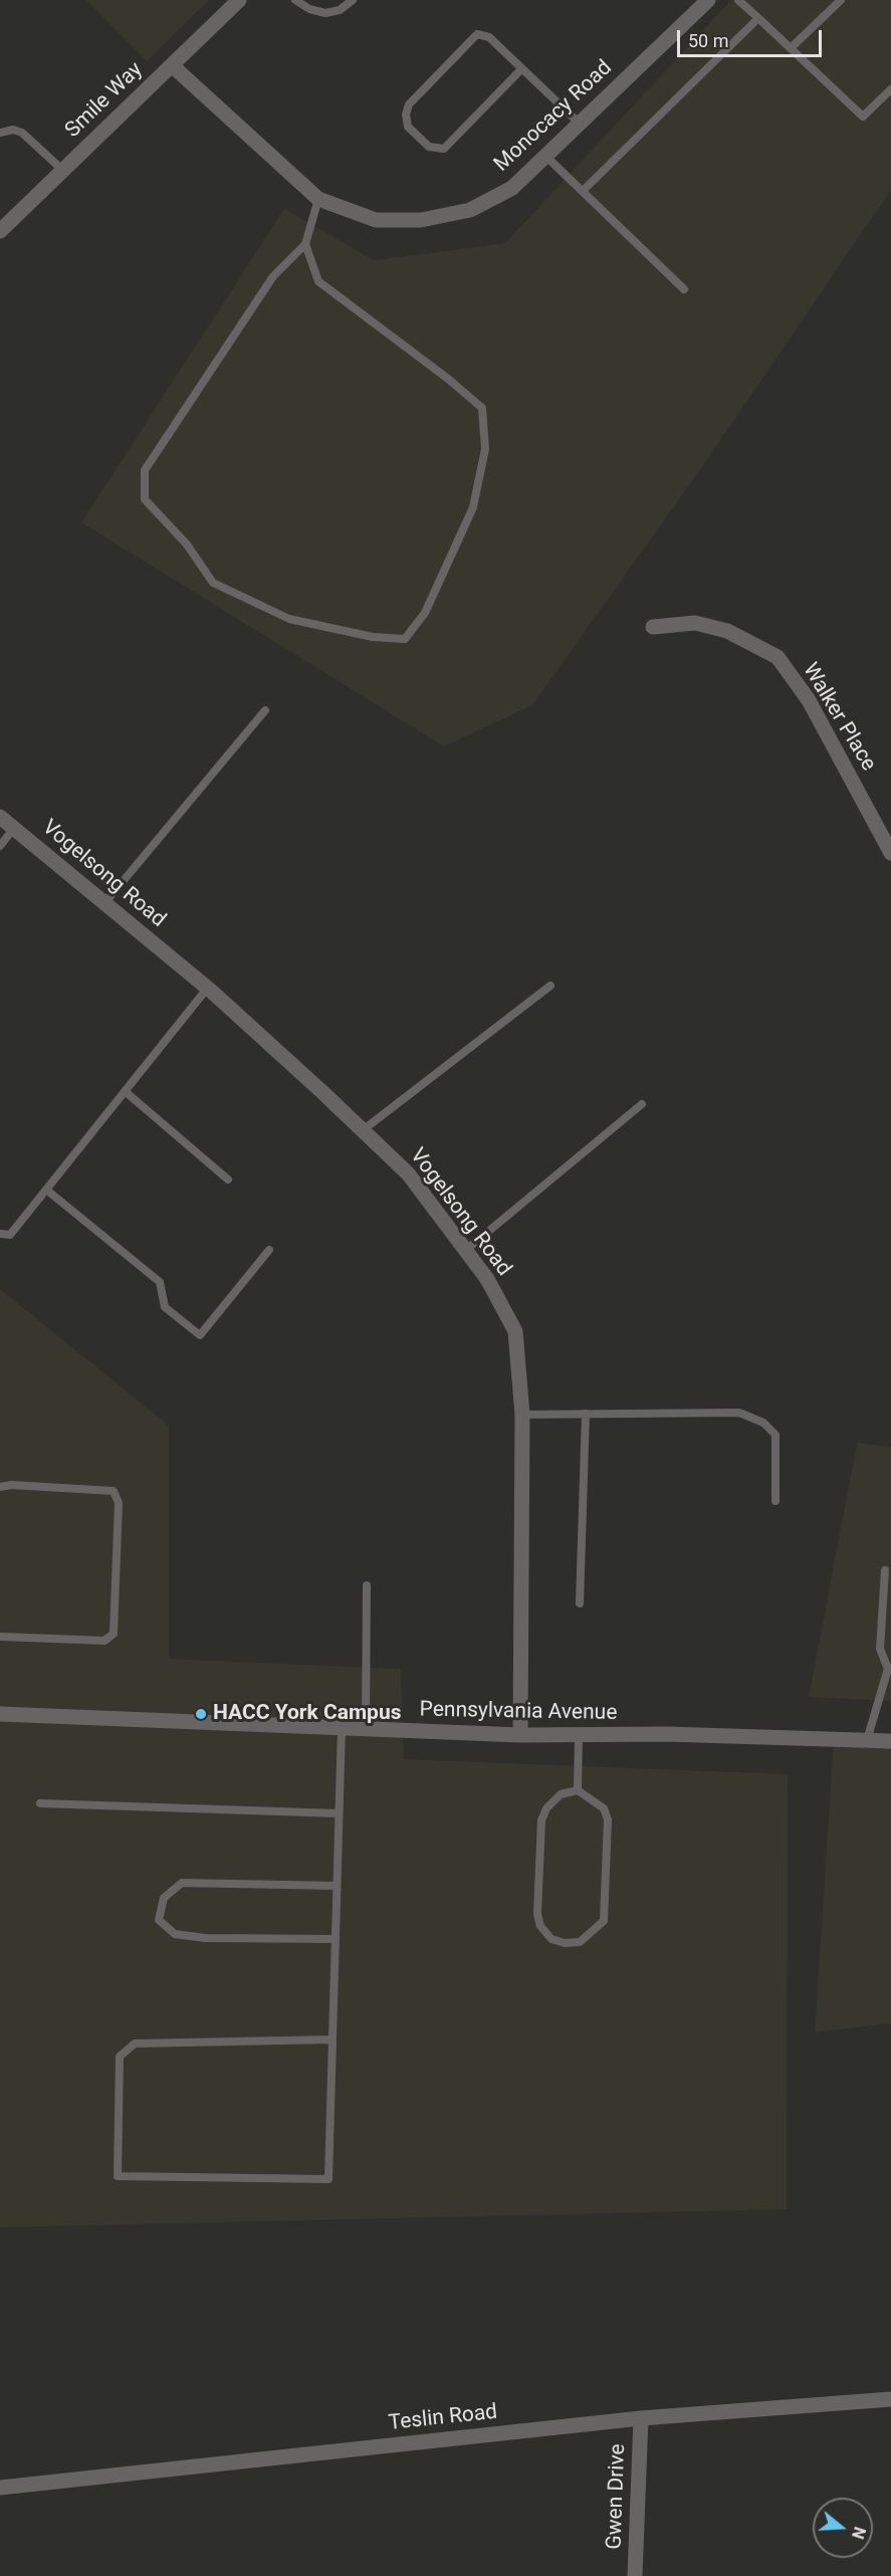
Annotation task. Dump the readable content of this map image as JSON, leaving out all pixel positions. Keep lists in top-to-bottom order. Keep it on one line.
{"streets":{"street":["Smile Way","Monocacy Road","Walker Place","Vogelsong Road","Pennsylvania Avenue","Teslin Road","Gwen Drive"]},"crossings":[["Smile Way","Monocacy Road"],["Vogelsong Road","Pennsylvania Avenue"],["Teslin Road","Gwen Drive"]],"places":["HACC York Campus"],"scale_bar":"50 m","north":"right"}
